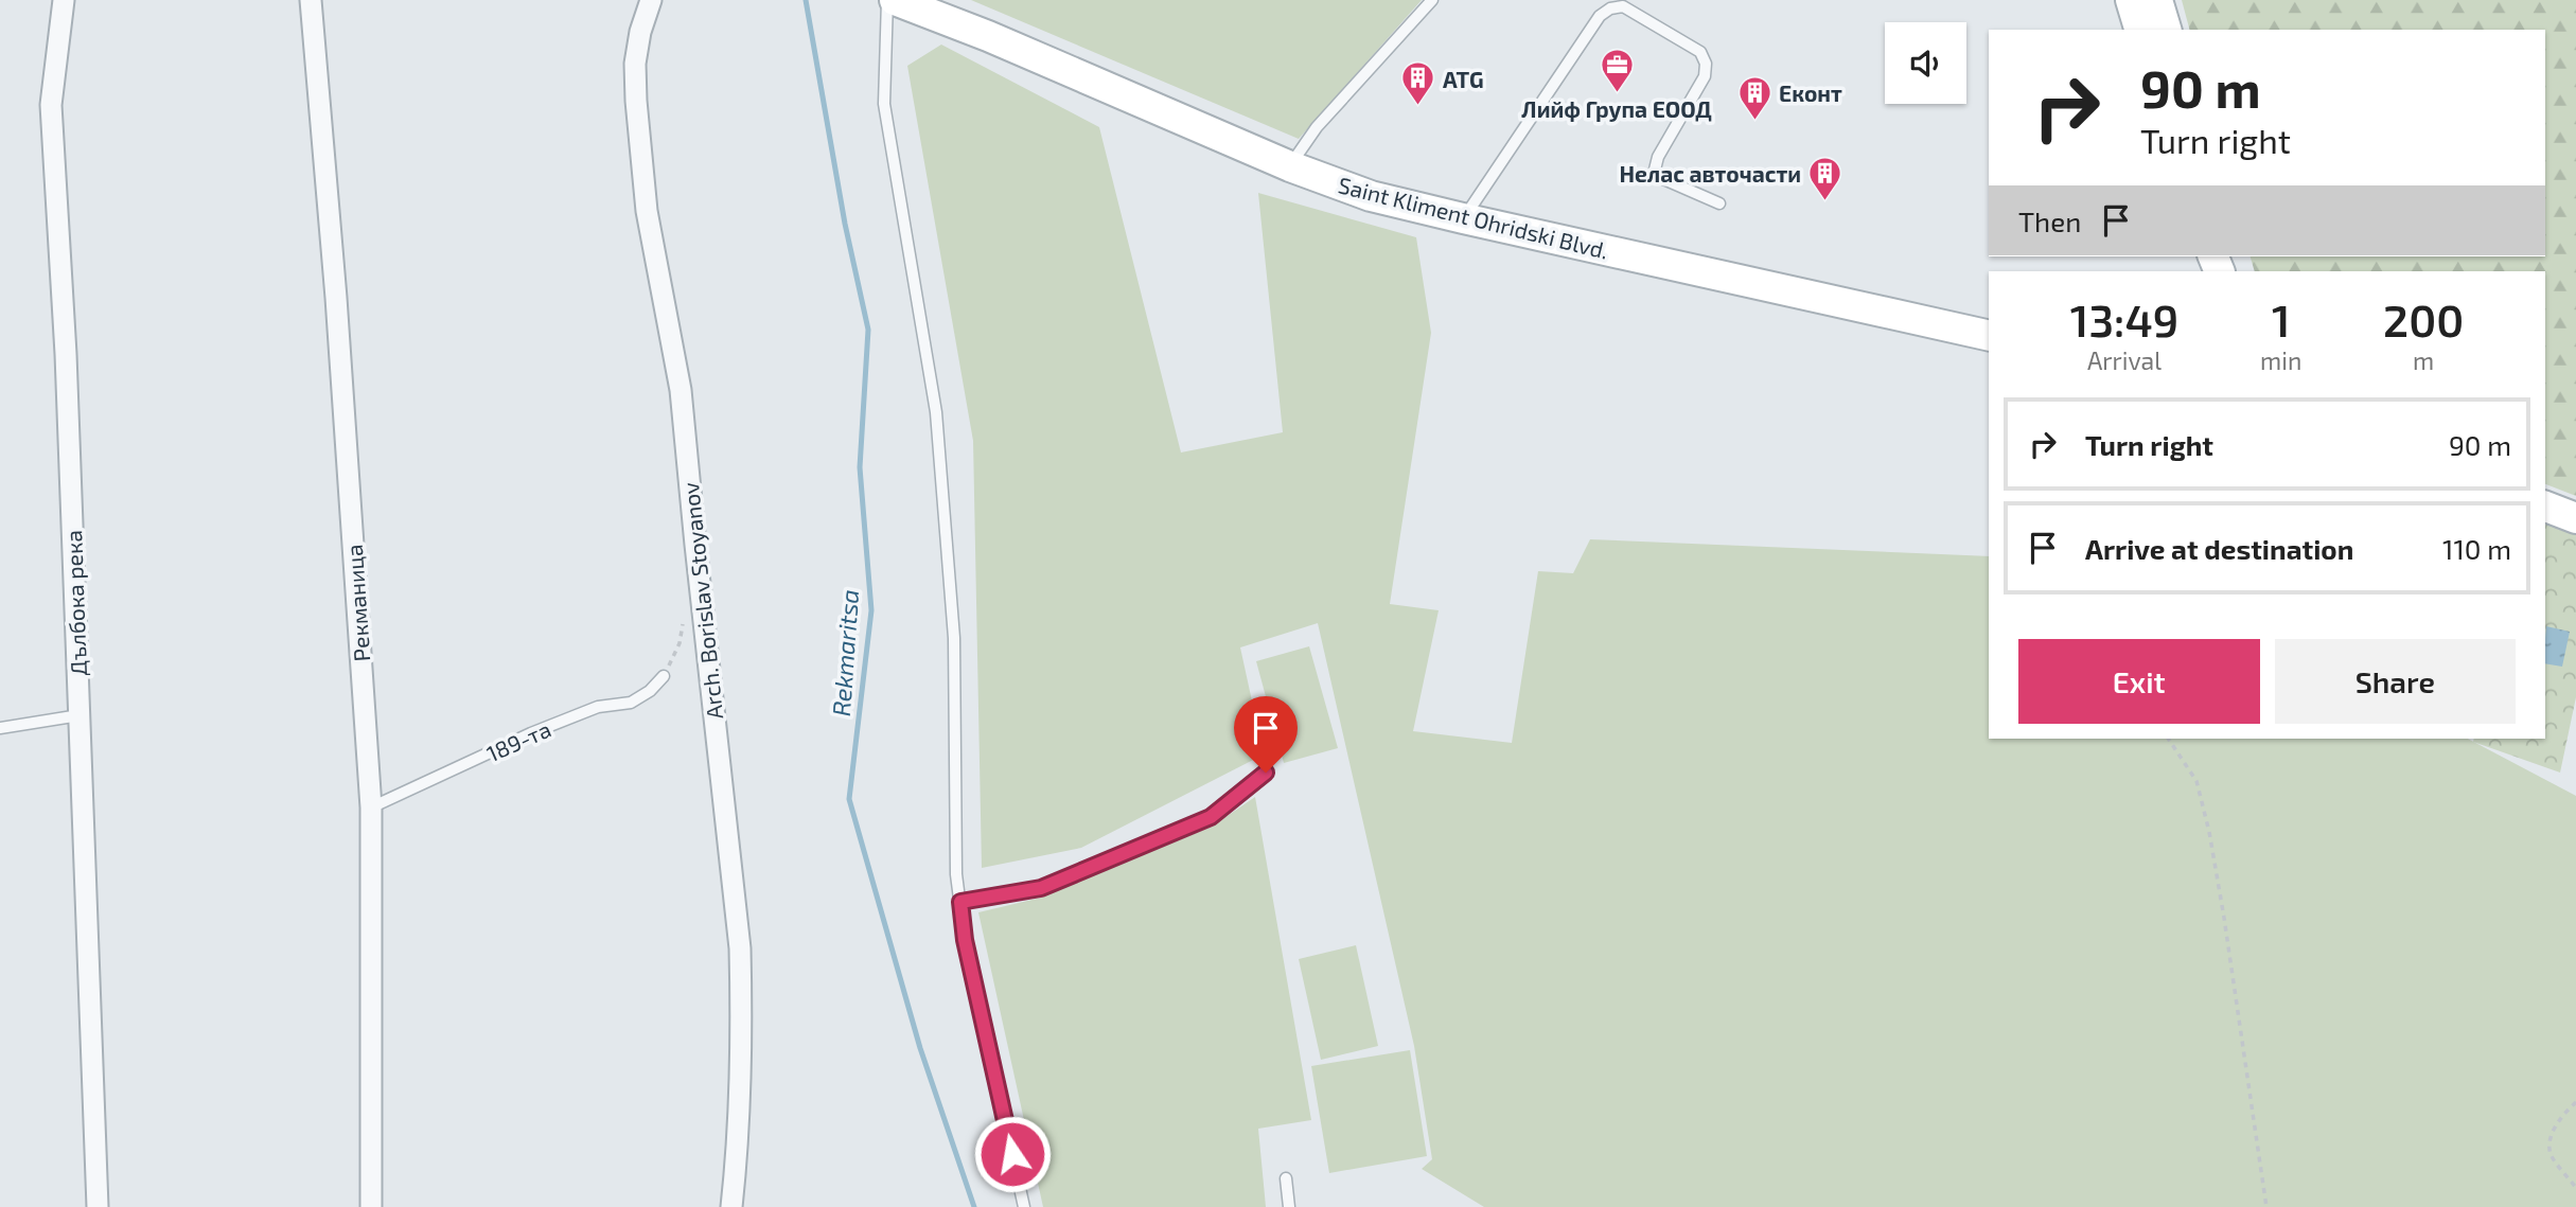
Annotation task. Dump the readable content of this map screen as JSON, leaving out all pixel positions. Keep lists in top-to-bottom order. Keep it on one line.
{"streets":{"main road":["Saint Kliment Ohridski Blvd."],"street":["Аrch. Borislav Stoyanov","Дълбока река","Рекманица"],"lane":["189-та"]},"crossings":[["Рекманица","189-та"]],"water":["Rekmaritsa"],"places":{"office":["Лийф Група ЕООД"],"building":["ATG","Еконт","Нелас авточасти"]},"page":{"turn":["90 m","Turn right"],"then":"Then","eta":["13:49","Arrival","1","min","200","m"],"list":[{"name":"Turn right","value":"90 m"},{"name":"Arrive at destination","value":"110 m"}],"buttons":["Exit","Share"]}}
